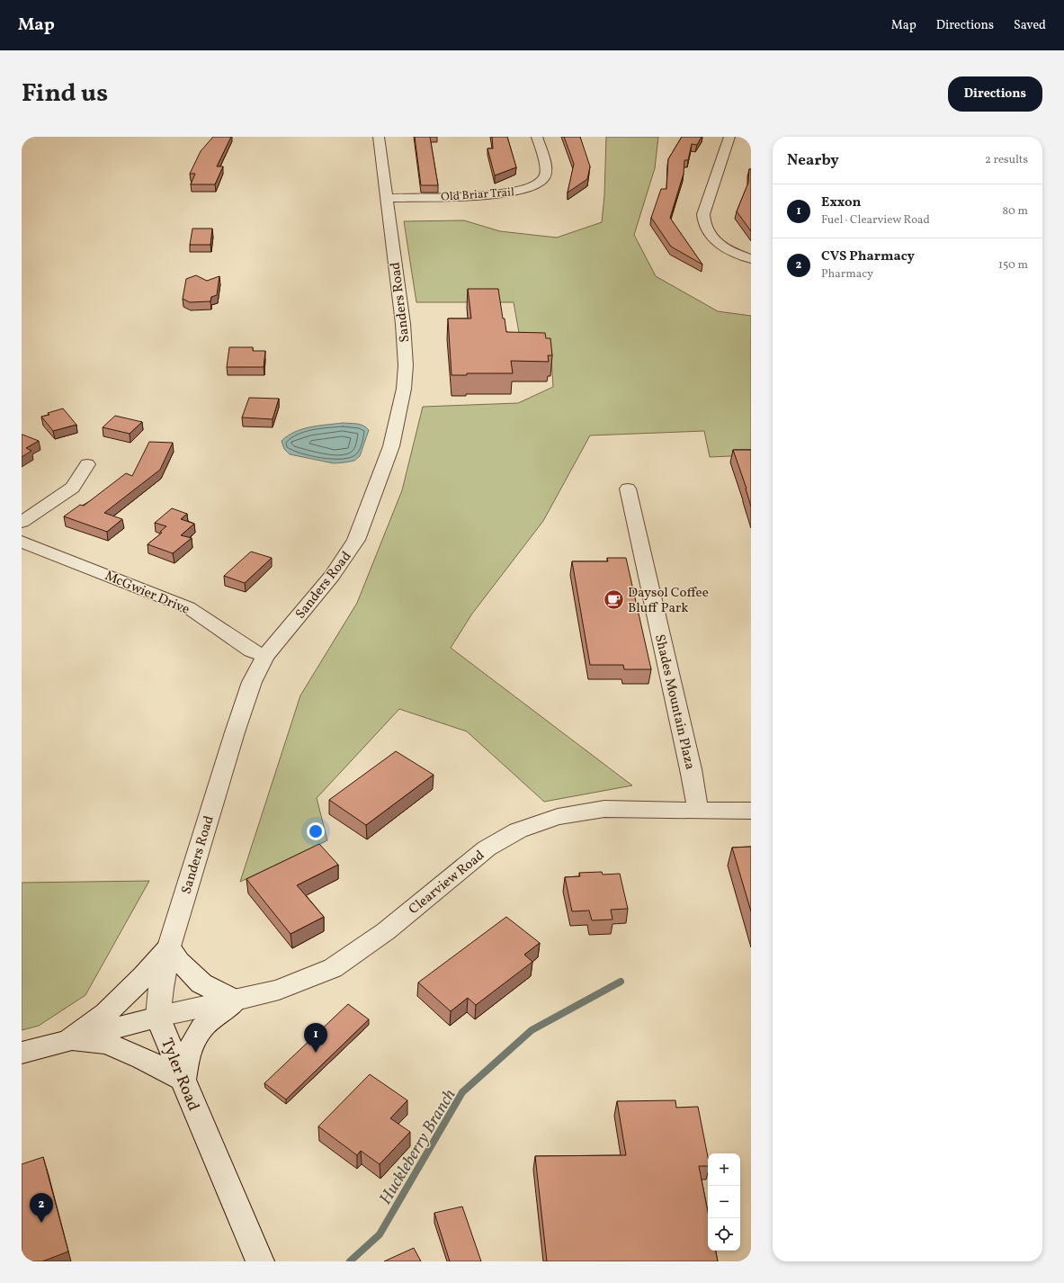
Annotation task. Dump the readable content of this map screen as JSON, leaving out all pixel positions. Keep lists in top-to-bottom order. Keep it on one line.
{"streets":{"street":["Old Briar Trail","Sanders Road","McGwier Drive","Shades Mountain Plaza","Clearview Road","Tyler Road"]},"crossings":[["Old Briar Trail","Sanders Road"],["Sanders Road","McGwier Drive"],["Sanders Road","Clearview Road"],["Sanders Road","Tyler Road"],["Shades Mountain Plaza","Clearview Road"],["Clearview Road","Tyler Road"]],"water":["Huckleberry Branch"],"places":{"cafe":["Daysol Coffee Bluff Park"]},"page":{"header":"Map","nav":["Map","Directions","Saved"],"title":"Find us","buttons":"Directions","heading":["Nearby","2 results"],"list":[{"mark":"1","name":"Exxon","note":"Fuel · Clearview Road","value":"80 m"},{"mark":"2","name":"CVS Pharmacy","note":"Pharmacy","value":"150 m"}],"pins":["1","2"],"map_buttons":["+","−"]}}
